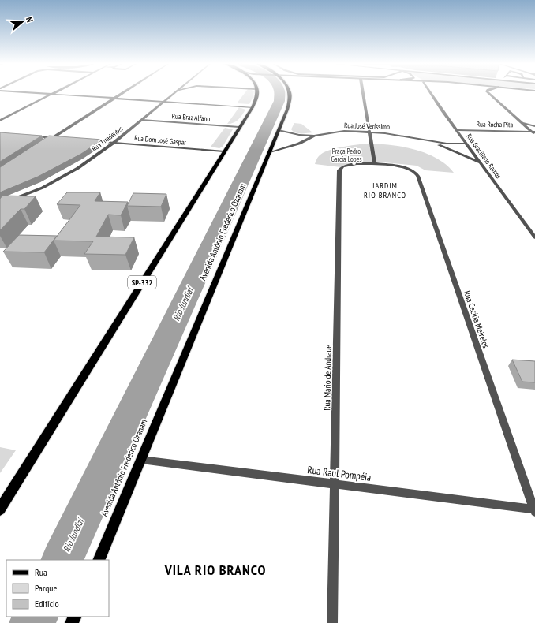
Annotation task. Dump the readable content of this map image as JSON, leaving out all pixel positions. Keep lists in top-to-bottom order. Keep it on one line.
{"streets":{"main road":["Avenida Antônio Frederico Ozanam","SP-332"],"street":["Rua Braz Alfano","Rua Rocha Pita","Rua José Veríssimo","Rua Tiradentes","Rua Dom José Gaspar","Rua Graciliano Ramos","Rua Cecília Meireles","Rua Mário de Andrade","Rua Raul Pompéia"]},"crossings":[["Rua Braz Alfano","Rua Tiradentes"],["Rua Braz Alfano","SP-332"],["Rua Rocha Pita","Rua Graciliano Ramos"],["Rua José Veríssimo","Rua Graciliano Ramos"],["Rua José Veríssimo","Avenida Antônio Frederico Ozanam"],["Rua Tiradentes","Rua Dom José Gaspar"],["Rua Dom José Gaspar","SP-332"],["Avenida Antônio Frederico Ozanam","Rua Raul Pompéia"],["Rua Cecília Meireles","Rua Mário de Andrade"],["Rua Cecília Meireles","Rua Raul Pompéia"],["Rua Mário de Andrade","Rua Raul Pompéia"]],"districts":["JARDIM RIO BRANCO","VILA RIO BRANCO"],"water":["Rio Jundiaí"],"parks":["Praça Pedro Garcia Lopes"],"legend":["Rua","Parque","Edifício"],"north":"right"}
